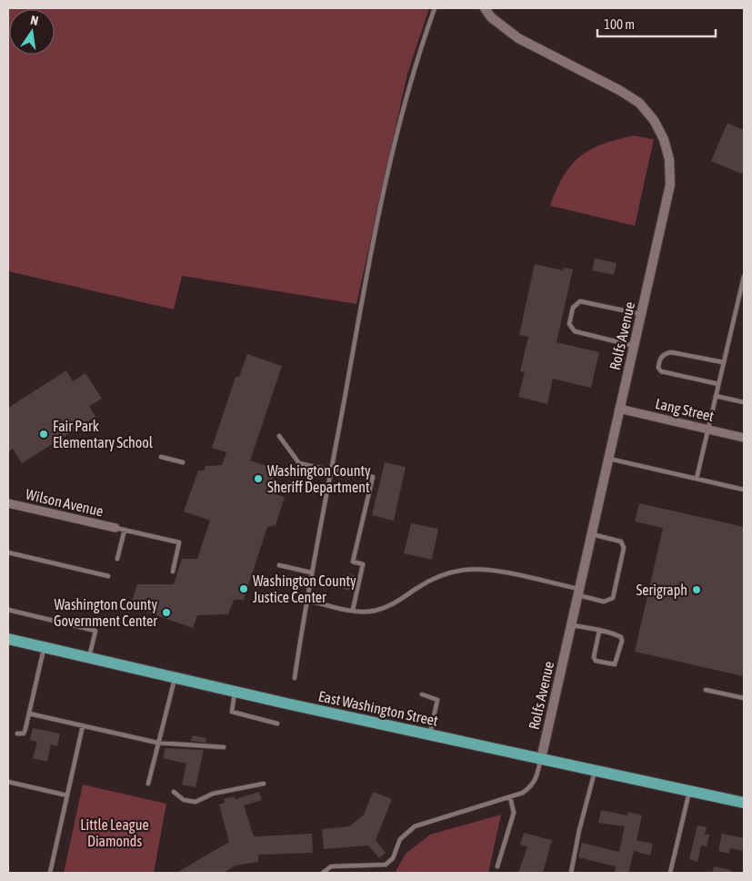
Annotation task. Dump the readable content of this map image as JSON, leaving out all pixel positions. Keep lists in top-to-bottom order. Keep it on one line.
{"streets":{"main road":["East Washington Street"],"street":["Rolfs Avenue","Lang Street","Wilson Avenue"]},"crossings":[["Rolfs Avenue","Lang Street"],["Rolfs Avenue","East Washington Street"]],"parks":["Little League Diamonds"],"places":["Fair Park Elementary School","Washington County Sheriff Department","Washington County Justice Center","Serigraph","Washington County Government Center"],"scale_bar":"100 m","north":"top"}
